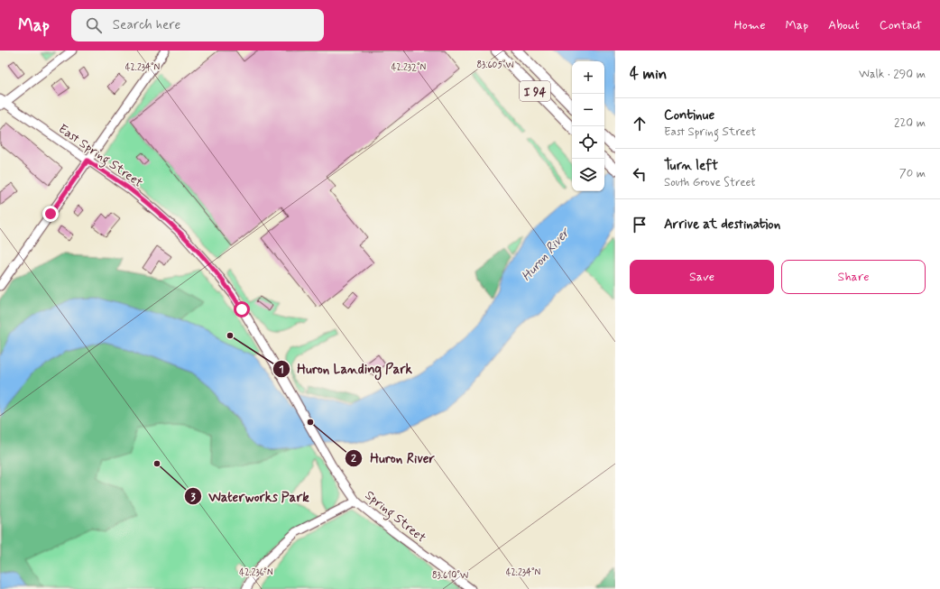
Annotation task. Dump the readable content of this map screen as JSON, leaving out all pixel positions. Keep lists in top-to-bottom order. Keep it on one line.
{"streets":{"highway":["I 94"],"main road":["East Spring Street","Spring Street"]},"crossings":[["East Spring Street","Spring Street"]],"water":["Huron River"],"places":["Huron Landing Park","Huron River","Waterworks Park"],"page":{"header":"Map","search":"Search here","nav":["Home","Map","About","Contact"],"heading":["4 min","Walk · 290 m"],"map_buttons":["+","−"],"list":[["Continue","East Spring Street","220 m"],["Turn left","South Grove Street","70 m"],"Arrive at destination"],"buttons":["Save","Share"]},"coordinates":["83.605°W","42.234°N","42.232°N","42.236°N","83.610°W"]}
